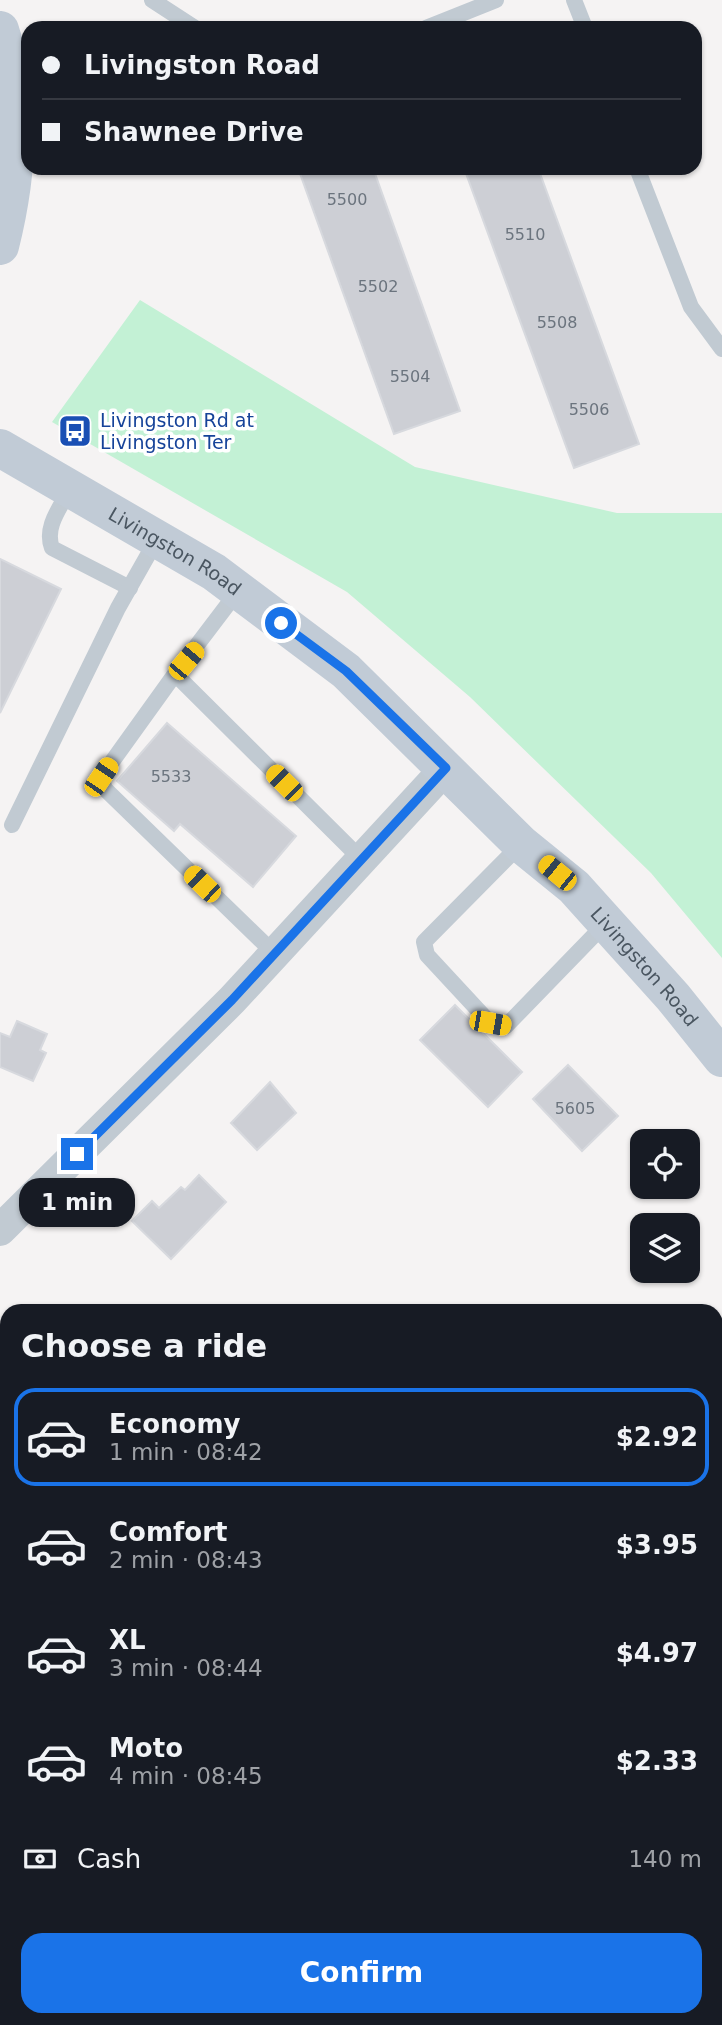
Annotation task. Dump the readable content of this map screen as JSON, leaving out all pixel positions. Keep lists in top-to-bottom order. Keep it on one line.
{"streets":{"main road":["Livingston Road"]},"places":{"bus stop":["Livingston Rd at Livingston Ter"]},"house_numbers":["5500","5510","5502","5508","5504","5506","5533","5605"],"page":{"banner":["Livingston Road","Shawnee Drive"],"bubble":"1 min","heading":"Choose a ride","list":[{"name":"Economy","note":"1 min · 08:42","value":"$2.92"},{"name":"Comfort","note":"2 min · 08:43","value":"$3.95"},{"name":"XL","note":"3 min · 08:44","value":"$4.97"},{"name":"Moto","note":"4 min · 08:45","value":"$2.33"}],"pay":["Cash","140 m"],"buttons":"Confirm"}}
